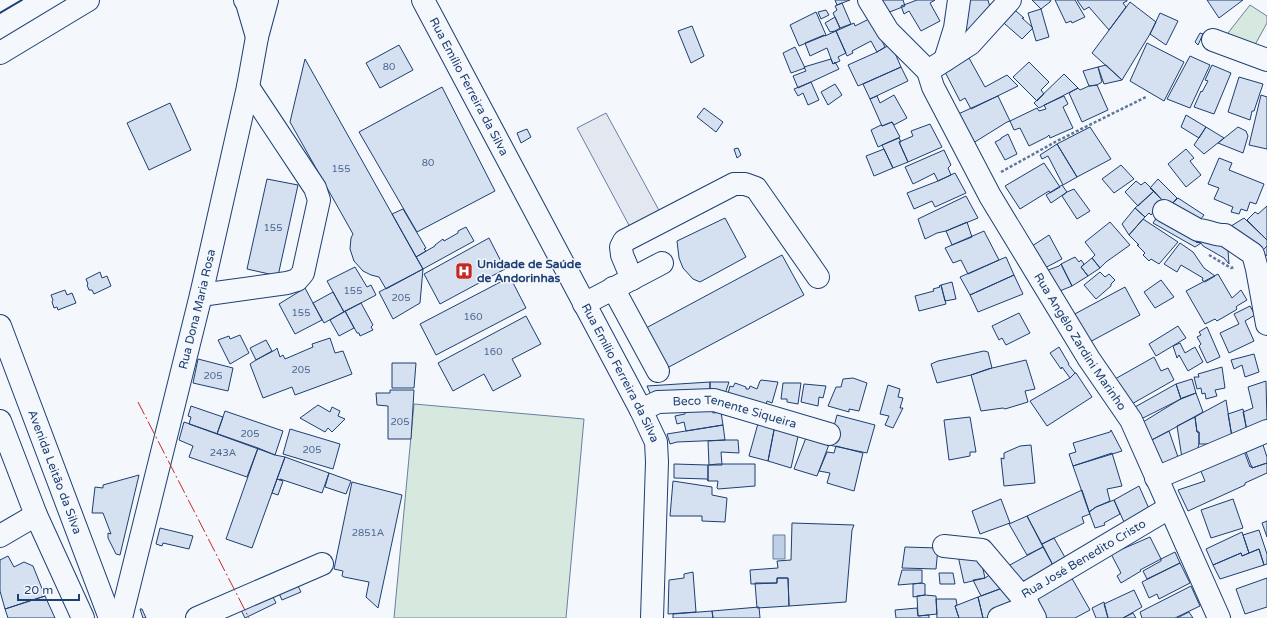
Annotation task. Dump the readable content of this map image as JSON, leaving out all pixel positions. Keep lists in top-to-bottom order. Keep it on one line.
{"streets":{"street":["Rua Emílio Ferreira da Silva","Rua Dona Maria Rosa","Rua Angêlo Zardini Marinho","Beco Tenente Siqueira","Avenida Leitão da Silva","Rua José Benedito Cristo"]},"crossings":[["Rua Emílio Ferreira da Silva","Beco Tenente Siqueira"],["Rua Dona Maria Rosa","Avenida Leitão da Silva"],["Rua Angêlo Zardini Marinho","Rua José Benedito Cristo"]],"places":{"hospital":["Unidade de Saúde de Andorinhas"]},"house_numbers":["80","80","155","155","155","205","155","160","160","205","205","205","205","205","243A","2851A"],"scale_bar":"20 m"}
